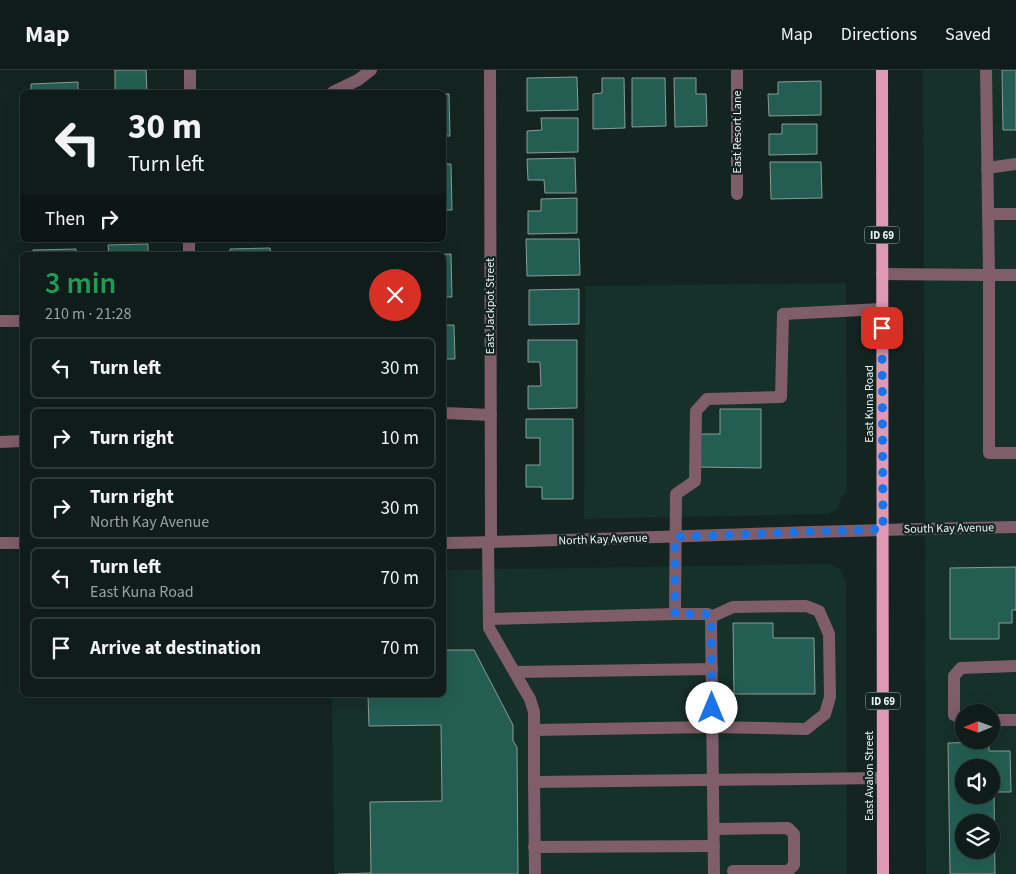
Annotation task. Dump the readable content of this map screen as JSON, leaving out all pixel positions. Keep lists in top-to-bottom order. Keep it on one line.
{"streets":{"main road":["ID 69","East Kuna Road","East Avalon Street"],"street":["East Resort Lane","East Jackpot Street","South Kay Avenue","North Kay Avenue"]},"crossings":[["East Jackpot Street","North Kay Avenue"],["East Kuna Road","South Kay Avenue"],["East Kuna Road","North Kay Avenue"],["East Kuna Road","East Avalon Street"],["South Kay Avenue","North Kay Avenue"],["South Kay Avenue","East Avalon Street"],["North Kay Avenue","East Avalon Street"]],"north":"left","page":{"header":"Map","nav":["Map","Directions","Saved"],"turn":["30 m","Turn left"],"then":"Then","heading":["3 min","210 m · 21:28"],"list":[{"name":"Turn left","value":"30 m"},{"name":"Turn right","value":"10 m"},{"name":"Turn right","note":"North Kay Avenue","value":"30 m"},{"name":"Turn left","note":"East Kuna Road","value":"70 m"},{"name":"Arrive at destination","value":"70 m"}]}}
